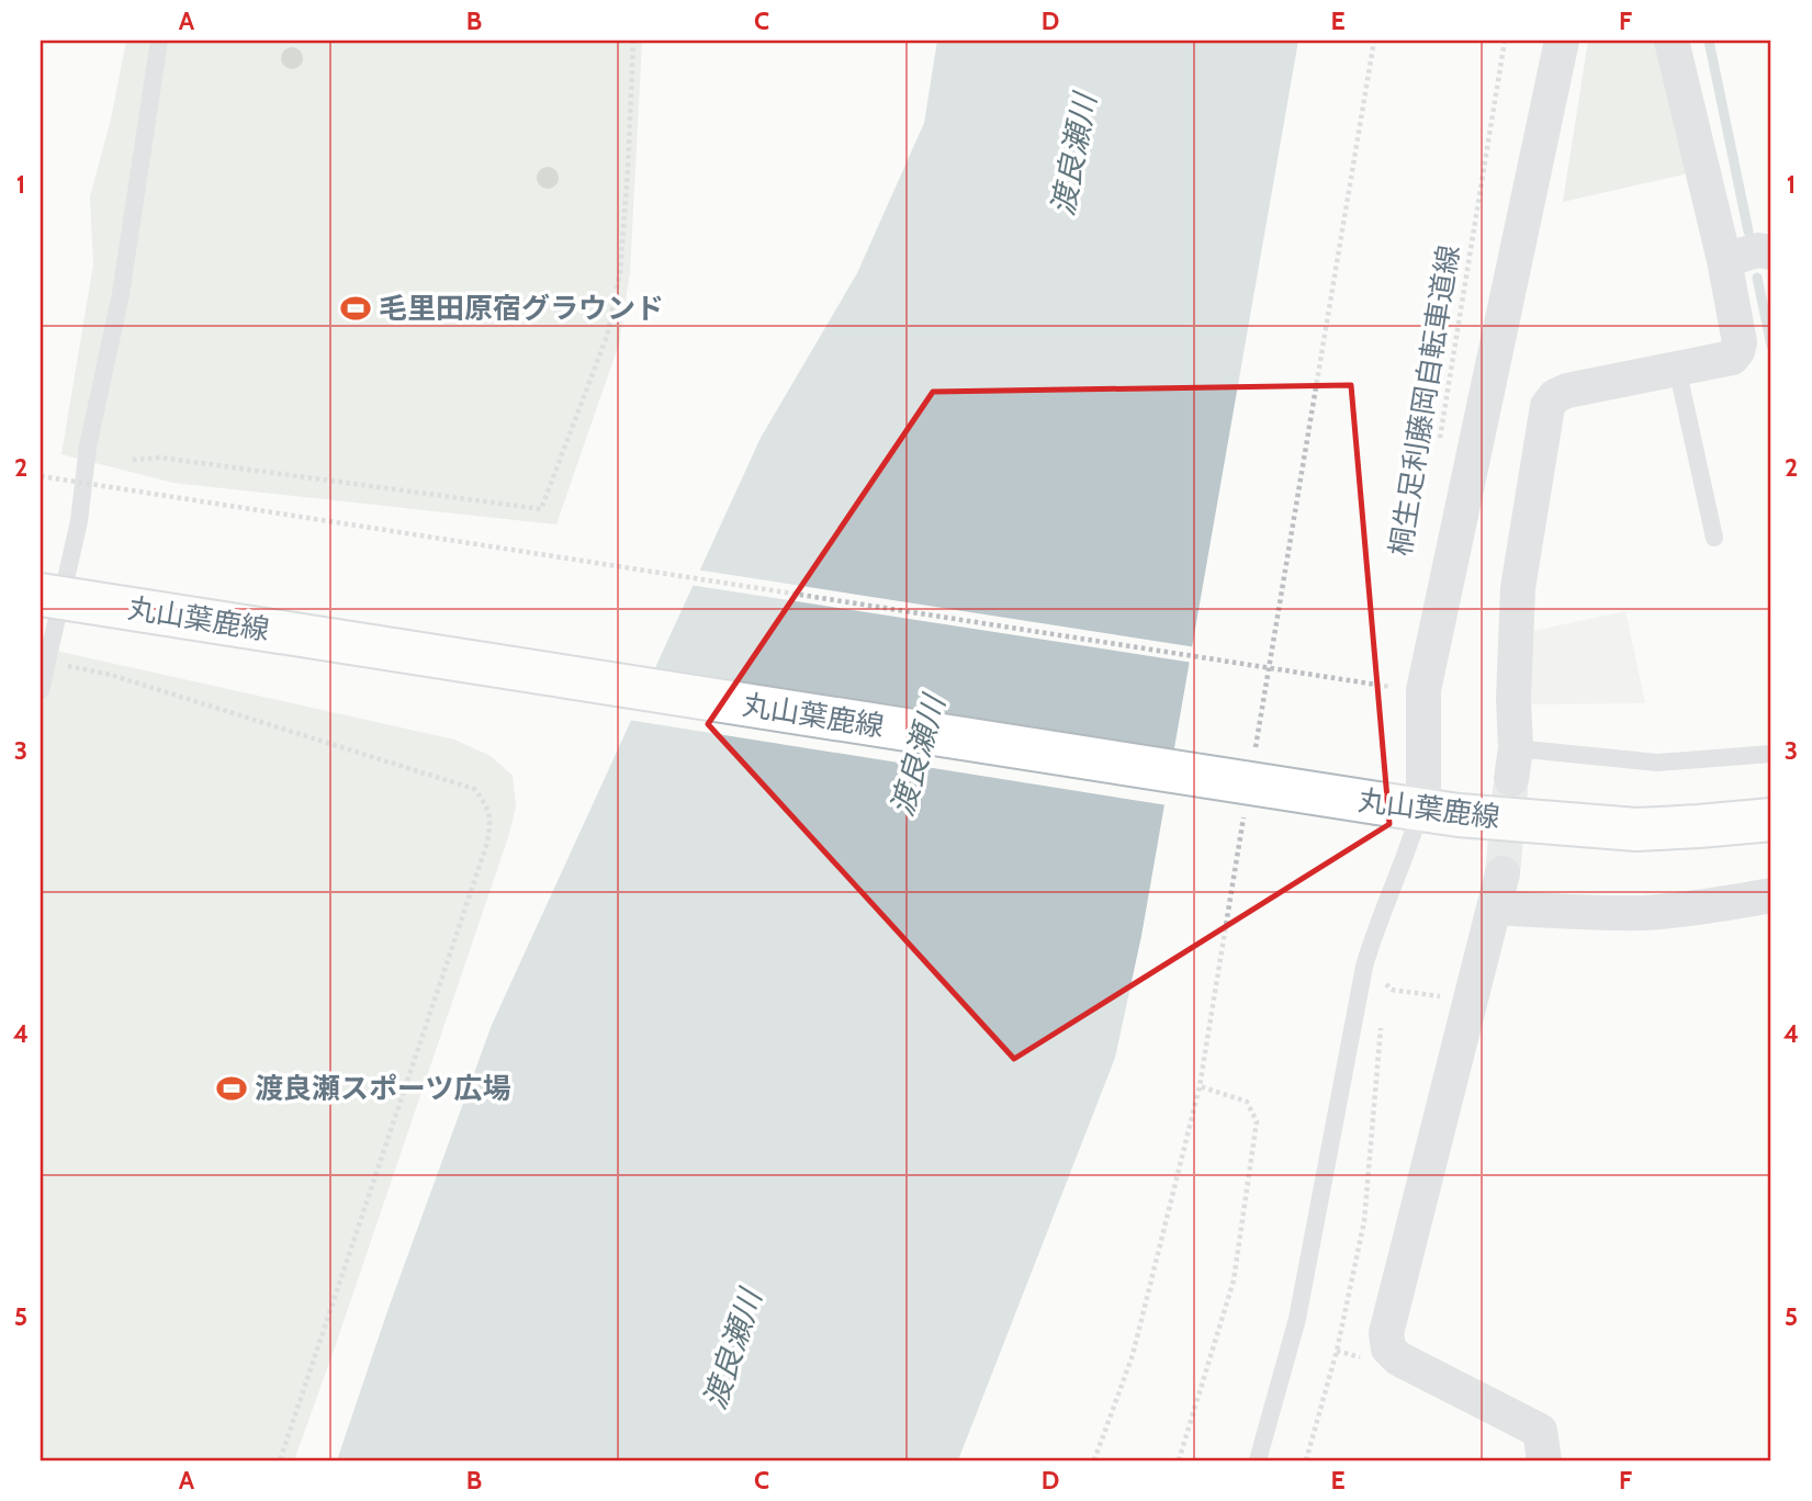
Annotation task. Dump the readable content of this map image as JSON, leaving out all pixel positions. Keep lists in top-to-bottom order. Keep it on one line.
{"streets":{"main road":["丸山葉鹿線"],"path":["桐生足利藤岡自転車道線"]},"water":["渡良瀬川"],"places":{"sports":["毛里田原宿グラウンド","渡良瀬スポーツ広場"]},"grid":{"columns":["A","B","C","D","E","F"],"rows":["1","2","3","4","5"]}}
